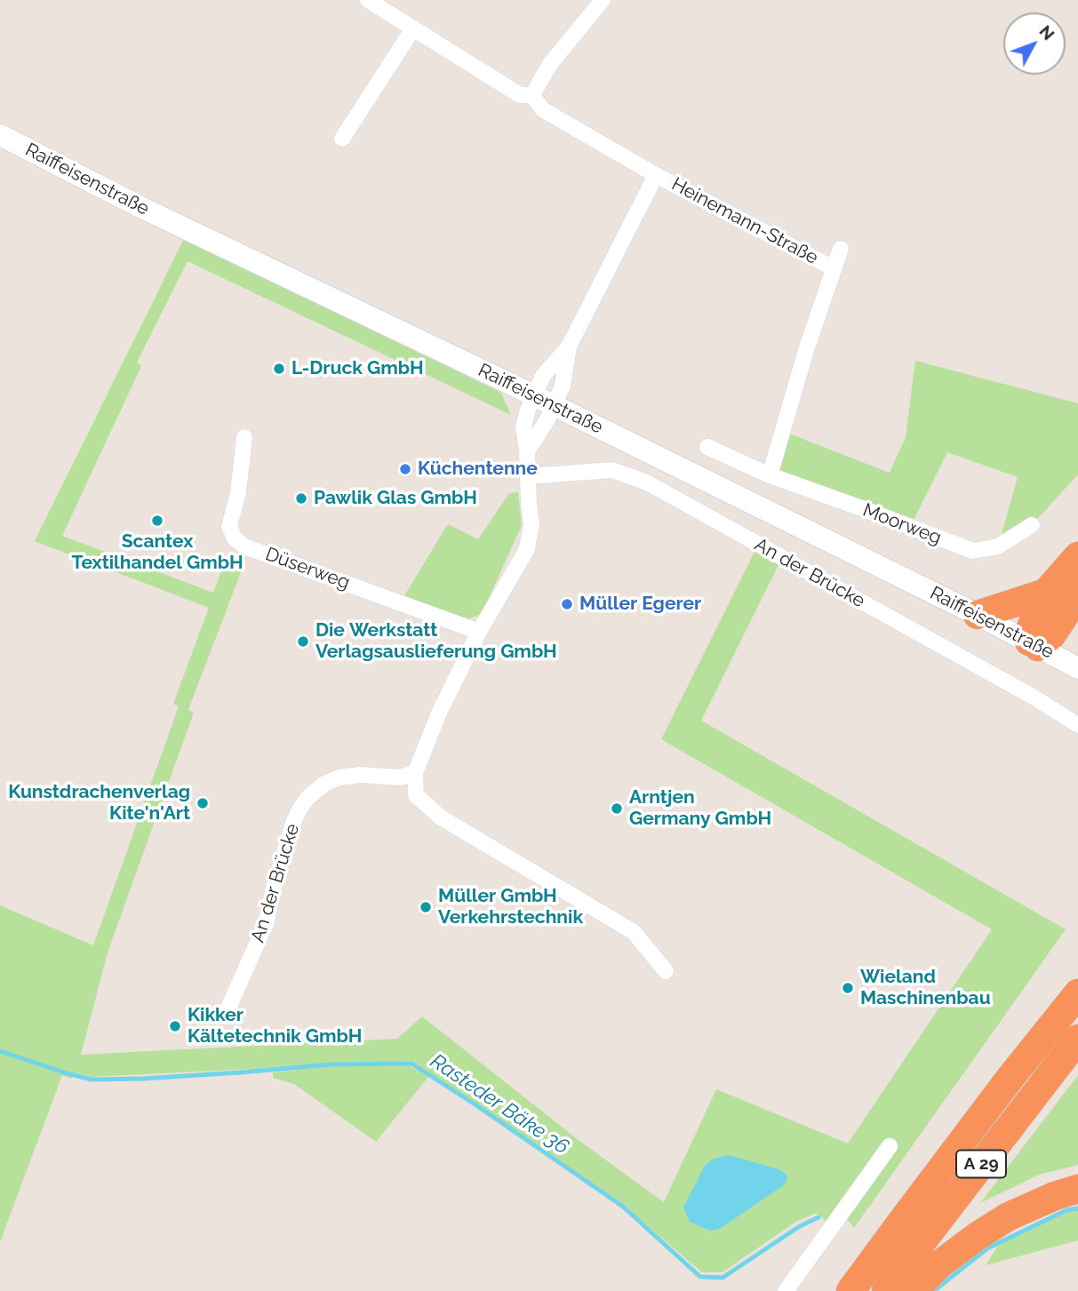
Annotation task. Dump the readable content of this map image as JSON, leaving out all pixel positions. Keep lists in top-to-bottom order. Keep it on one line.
{"streets":{"highway":["A 29"],"main road":["Raiffeisenstraße"],"street":["Heinemann-Straße","Moorweg","Düserweg","An der Brücke"]},"crossings":[["Raiffeisenstraße","Heinemann-Straße"]],"water":["Rasteder Bäke 36"],"places":["L-Druck GmbH","Küchentenne","Pawlik Glas GmbH","Scantex Textilhandel GmbH","Müller Egerer","Die Werkstatt Verlagsauslieferung GmbH","Kunstdrachenverlag Kite'n'Art","Arntjen Germany GmbH","Müller GmbH Verkehrstechnik","Wieland Maschinenbau","Kikker Kältetechnik GmbH"],"north":"top right"}
